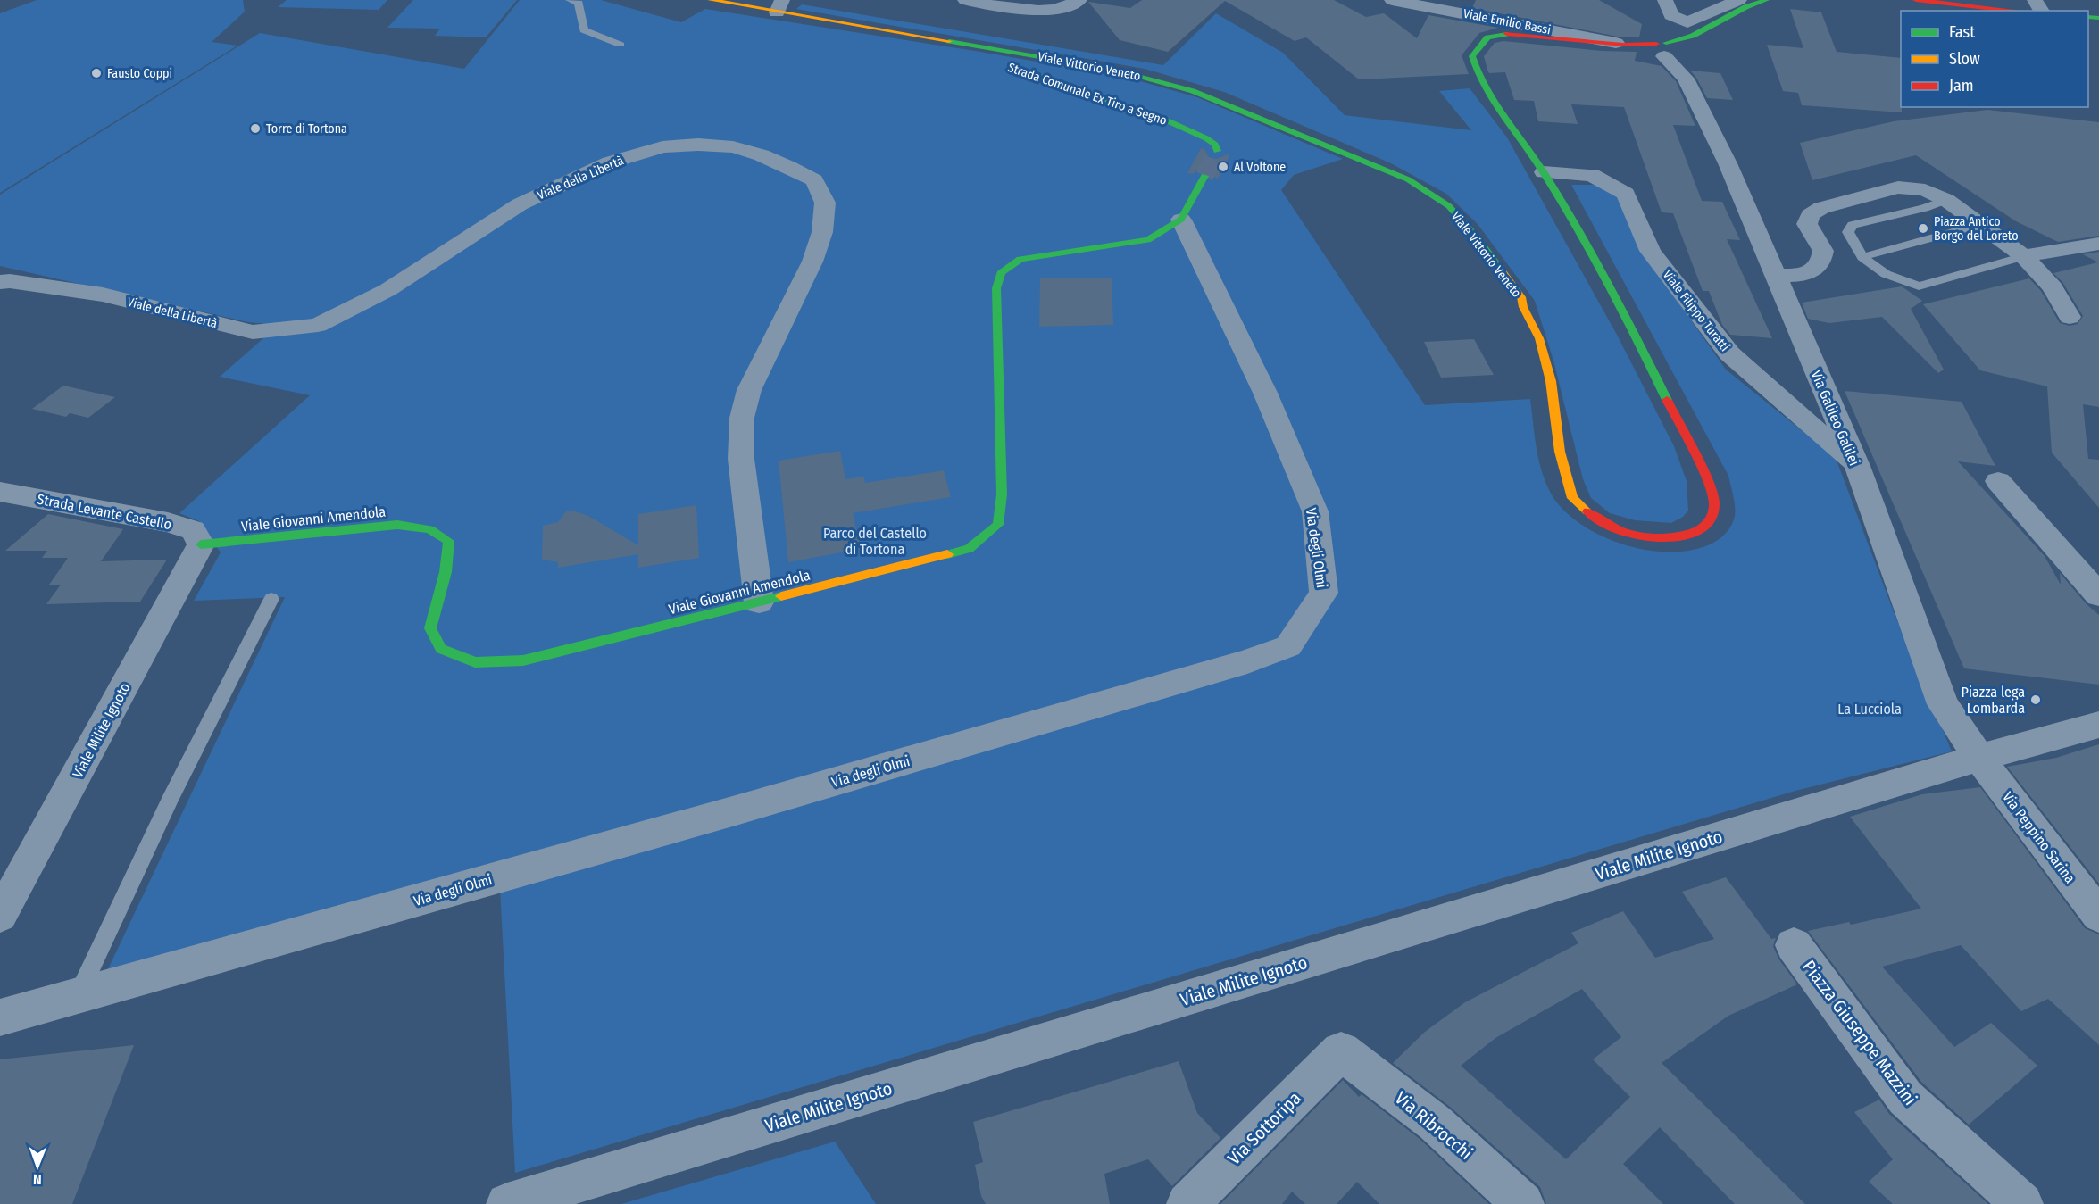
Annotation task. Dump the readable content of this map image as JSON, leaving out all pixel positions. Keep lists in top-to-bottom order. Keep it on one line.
{"streets":{"street":["Viale Emilio Bassi","Viale Vittorio Veneto","Strada Comunale Ex Tiro a Segno","Viale della Libertà","Viale Filippo Turatti","Via Galileo Galilei","Strada Levante Castello","Viale Giovanni Amendola","Via degli Olmi","Viale Milite Ignoto","Via Peppino Sarina","Piazza Giuseppe Mazzini","Via Ribrocchi","Via Sottoripa"]},"crossings":[["Viale Vittorio Veneto","Strada Comunale Ex Tiro a Segno"],["Viale Vittorio Veneto","Viale Filippo Turatti"],["Viale della Libertà","Viale Giovanni Amendola"],["Viale Filippo Turatti","Via Galileo Galilei"],["Via Galileo Galilei","Viale Milite Ignoto"],["Via Galileo Galilei","Via Peppino Sarina"],["Strada Levante Castello","Viale Giovanni Amendola"],["Strada Levante Castello","Viale Milite Ignoto"],["Viale Giovanni Amendola","Via degli Olmi"],["Viale Giovanni Amendola","Viale Milite Ignoto"],["Viale Milite Ignoto","Via Peppino Sarina"],["Via Ribrocchi","Via Sottoripa"]],"parks":["Parco del Castello di Tortona","La Lucciola"],"places":["Fausto Coppi","Torre di Tortona","Al Voltone","Piazza Antico Borgo del Loreto","Piazza lega Lombarda"],"legend":["Fast","Slow","Jam"],"north":"bottom"}
